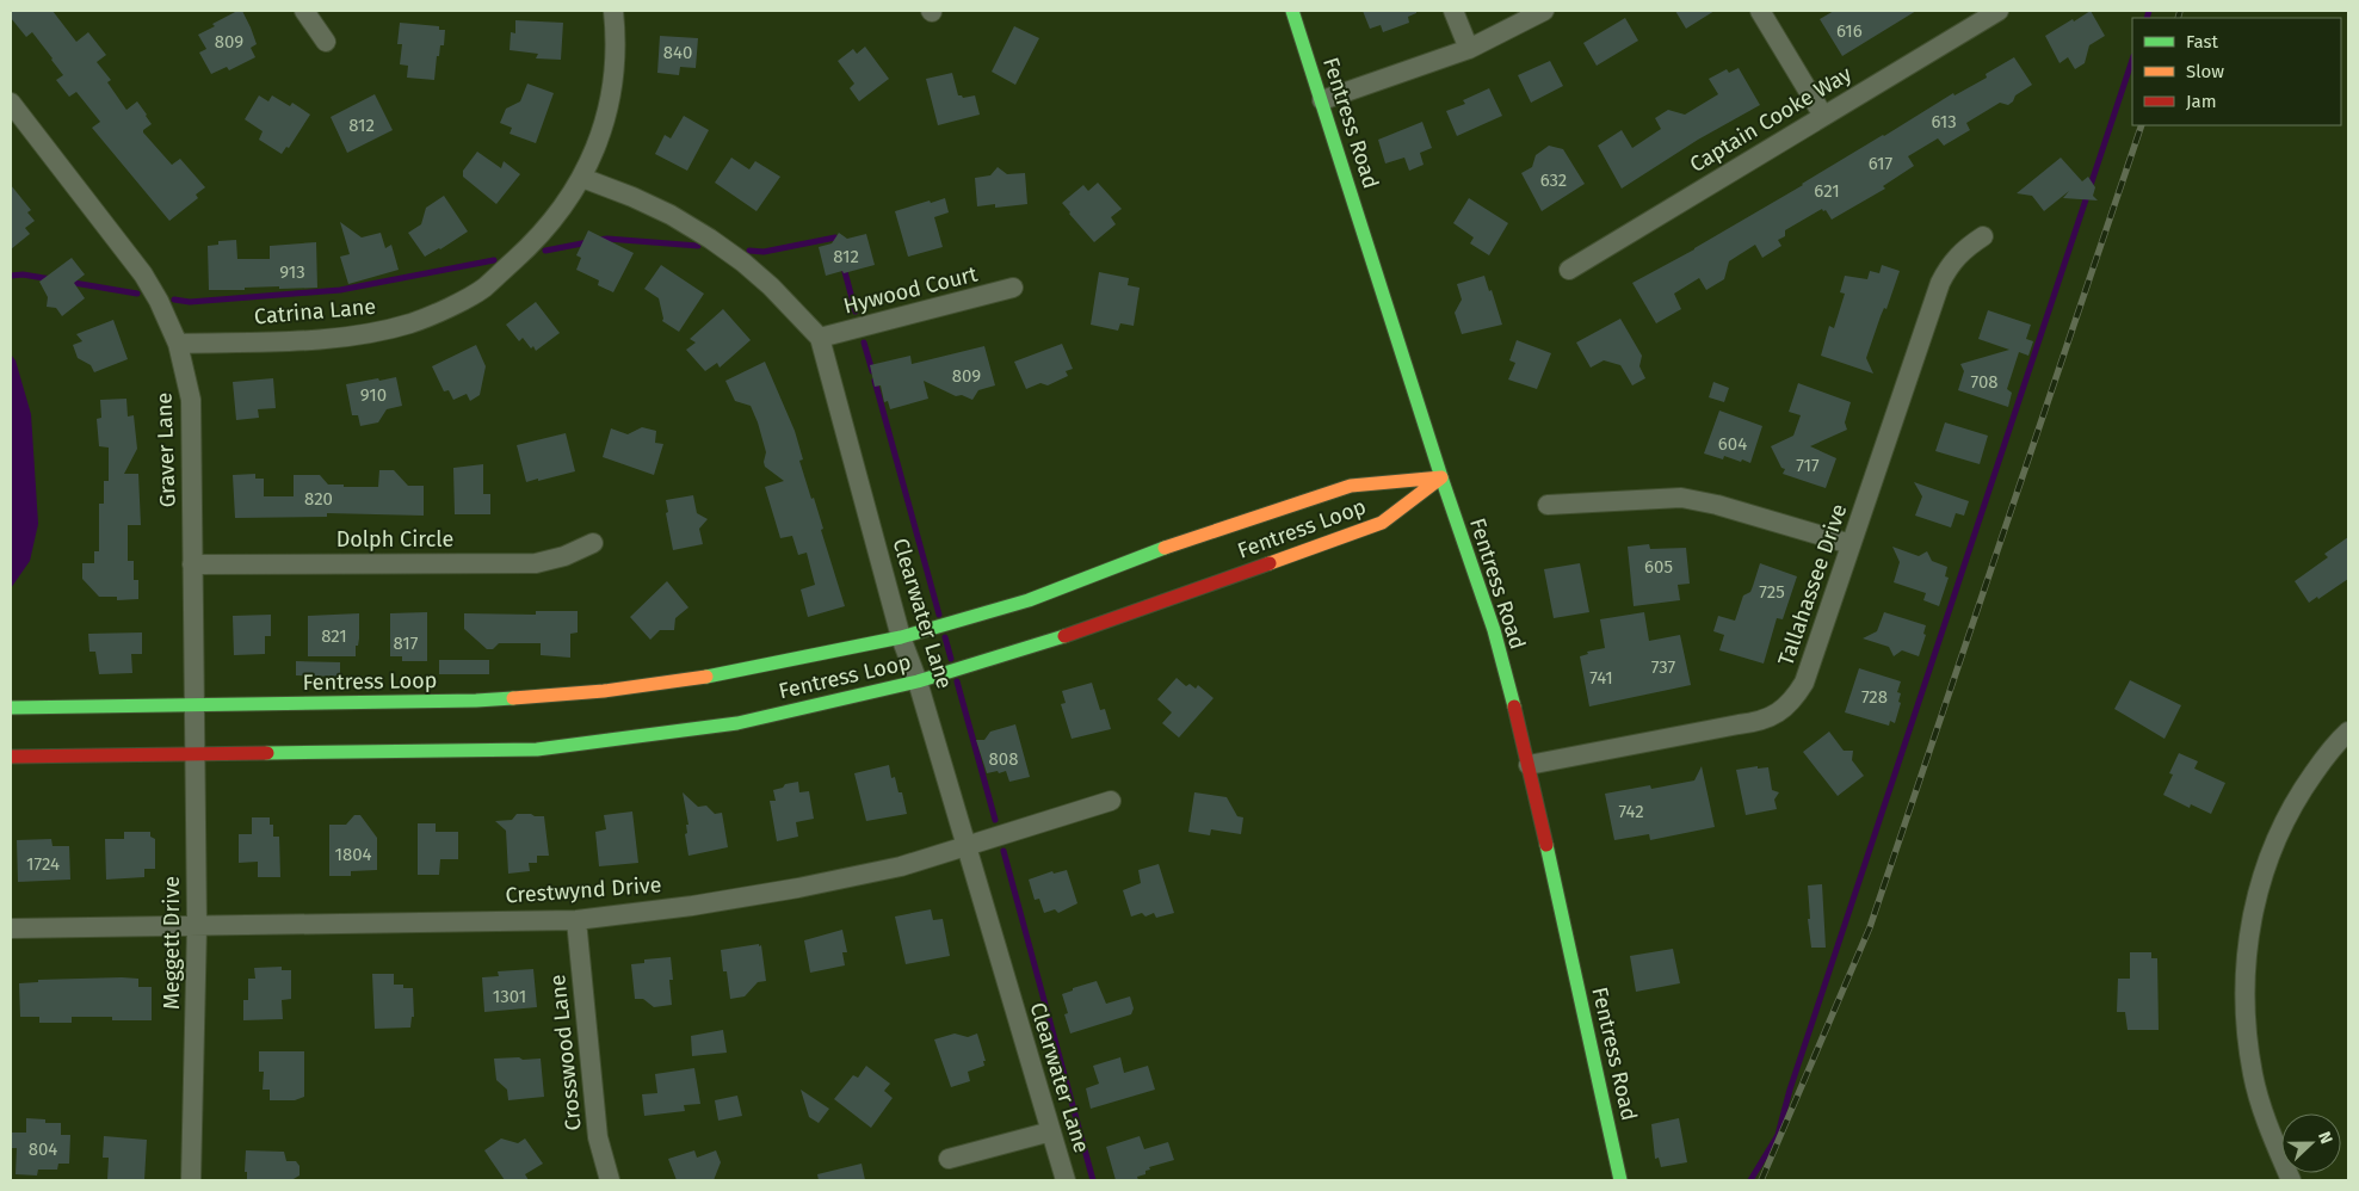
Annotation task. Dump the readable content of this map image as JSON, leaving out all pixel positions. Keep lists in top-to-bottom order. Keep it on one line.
{"streets":{"street":["Captain Cooke Way","Fentress Road","Hywood Court","Catrina Lane","Graver Lane","Fentress Loop","Dolph Circle","Tallahassee Drive","Clearwater Lane","Crestwynd Drive","Meggett Drive","Crosswood Lane"]},"crossings":[["Fentress Road","Fentress Loop"],["Fentress Road","Tallahassee Drive"],["Hywood Court","Clearwater Lane"],["Catrina Lane","Graver Lane"],["Catrina Lane","Clearwater Lane"],["Graver Lane","Fentress Loop"],["Graver Lane","Dolph Circle"],["Graver Lane","Meggett Drive"],["Fentress Loop","Clearwater Lane"],["Fentress Loop","Meggett Drive"],["Clearwater Lane","Crestwynd Drive"],["Crestwynd Drive","Meggett Drive"],["Crestwynd Drive","Crosswood Lane"]],"house_numbers":["616","809","840","613","812","617","632","621","812","913","809","708","910","604","717","820","605","725","821","817","737","741","728","808","742","1804","1724","1301","804"],"legend":["Fast","Slow","Jam"],"north":"right"}
